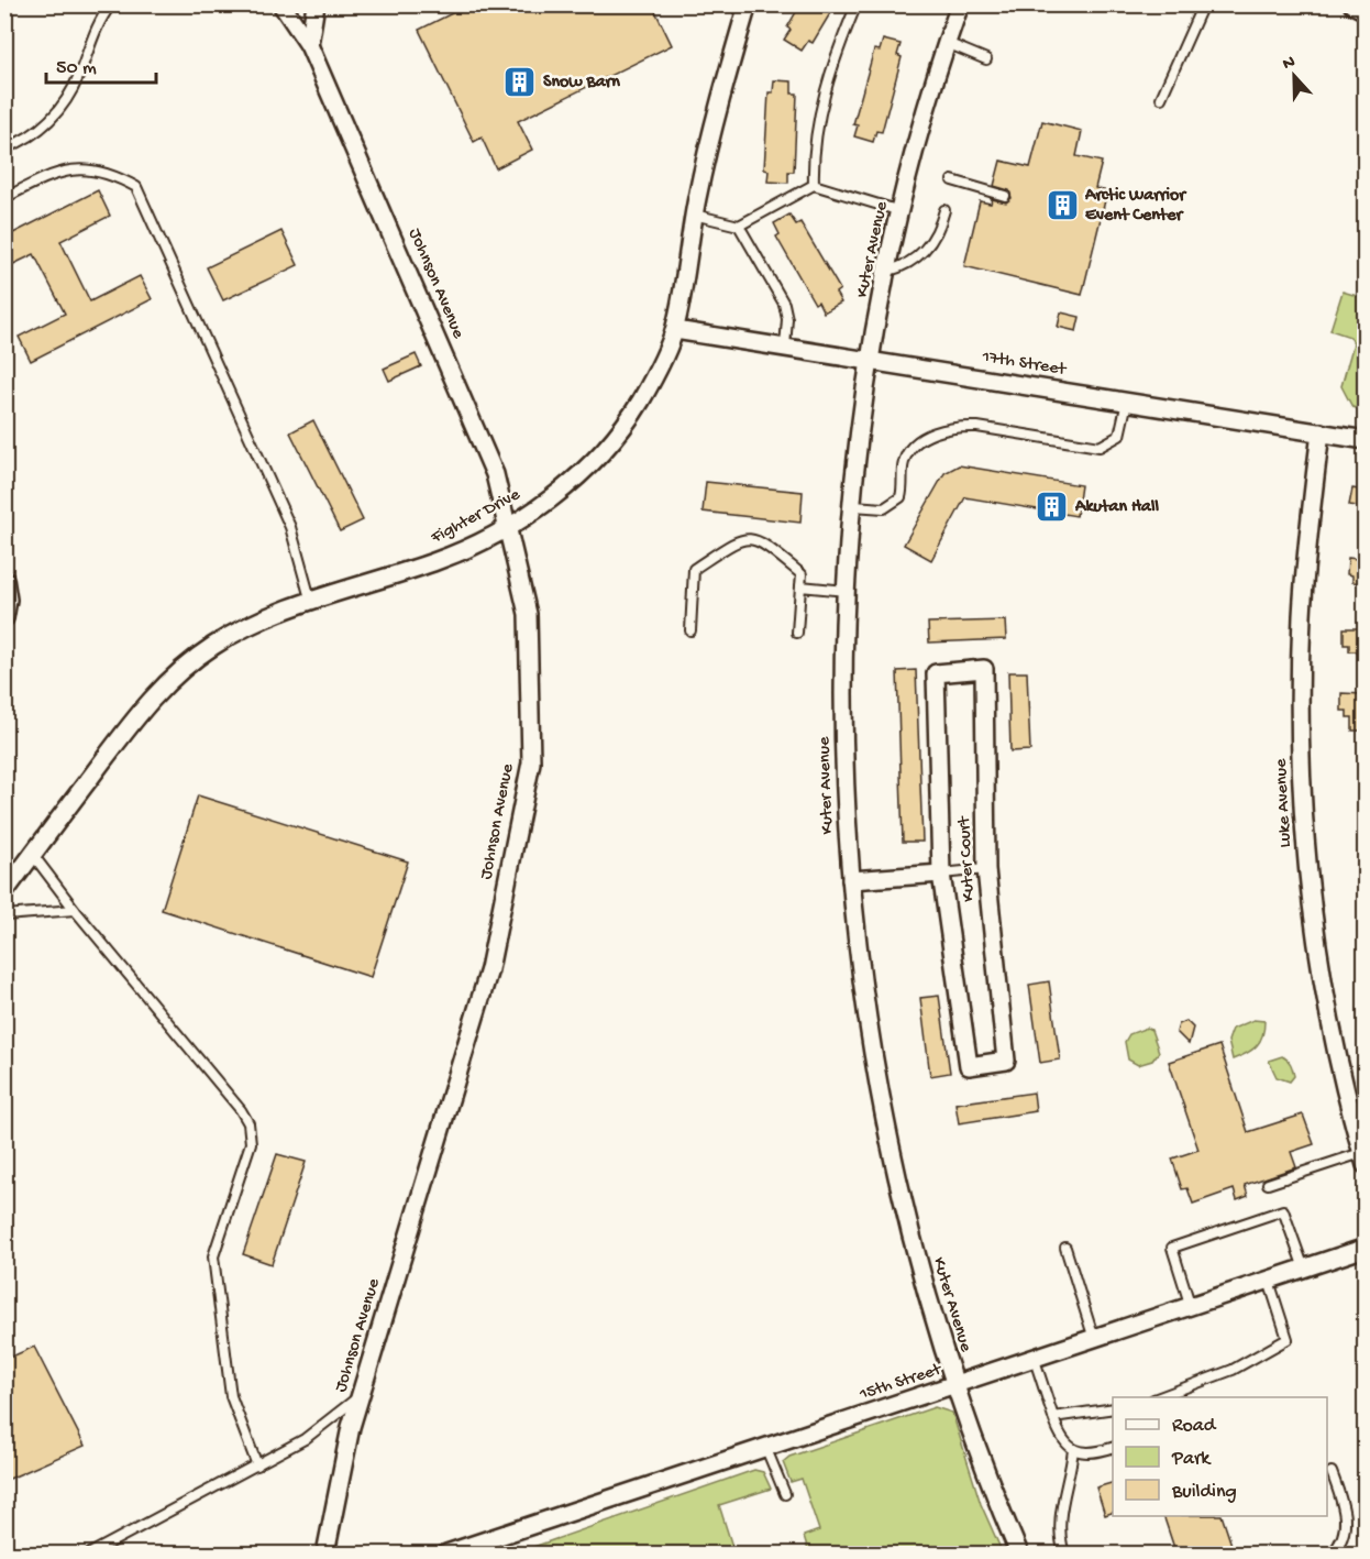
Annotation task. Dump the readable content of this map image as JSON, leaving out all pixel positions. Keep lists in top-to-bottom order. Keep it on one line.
{"streets":{"street":["Kuter Avenue","Johnson Avenue","17th Street","Fighter Drive","Luke Avenue","Kuter Court","15th Street"]},"crossings":[["Kuter Avenue","17th Street"],["Kuter Avenue","Kuter Court"],["Kuter Avenue","15th Street"],["Johnson Avenue","Fighter Drive"],["17th Street","Fighter Drive"],["17th Street","Luke Avenue"]],"places":{"building":["Snow Barn","Arctic Warrior Event Center","Akutan Hall"]},"legend":["Road","Park","Building"],"scale_bar":"50 m","north":"top"}
